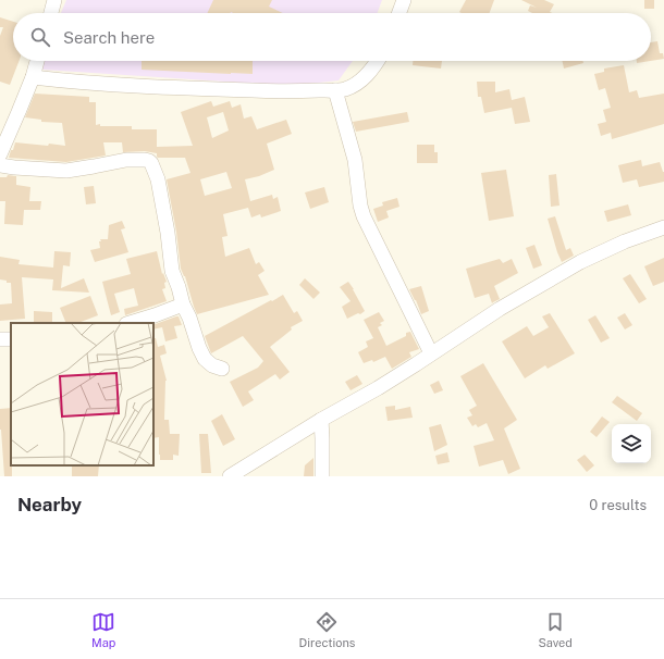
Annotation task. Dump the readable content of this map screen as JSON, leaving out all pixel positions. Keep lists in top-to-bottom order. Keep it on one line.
{"page":{"search":"Search here","heading":["Nearby","0 results"],"nav":["Map","Directions","Saved"]}}
